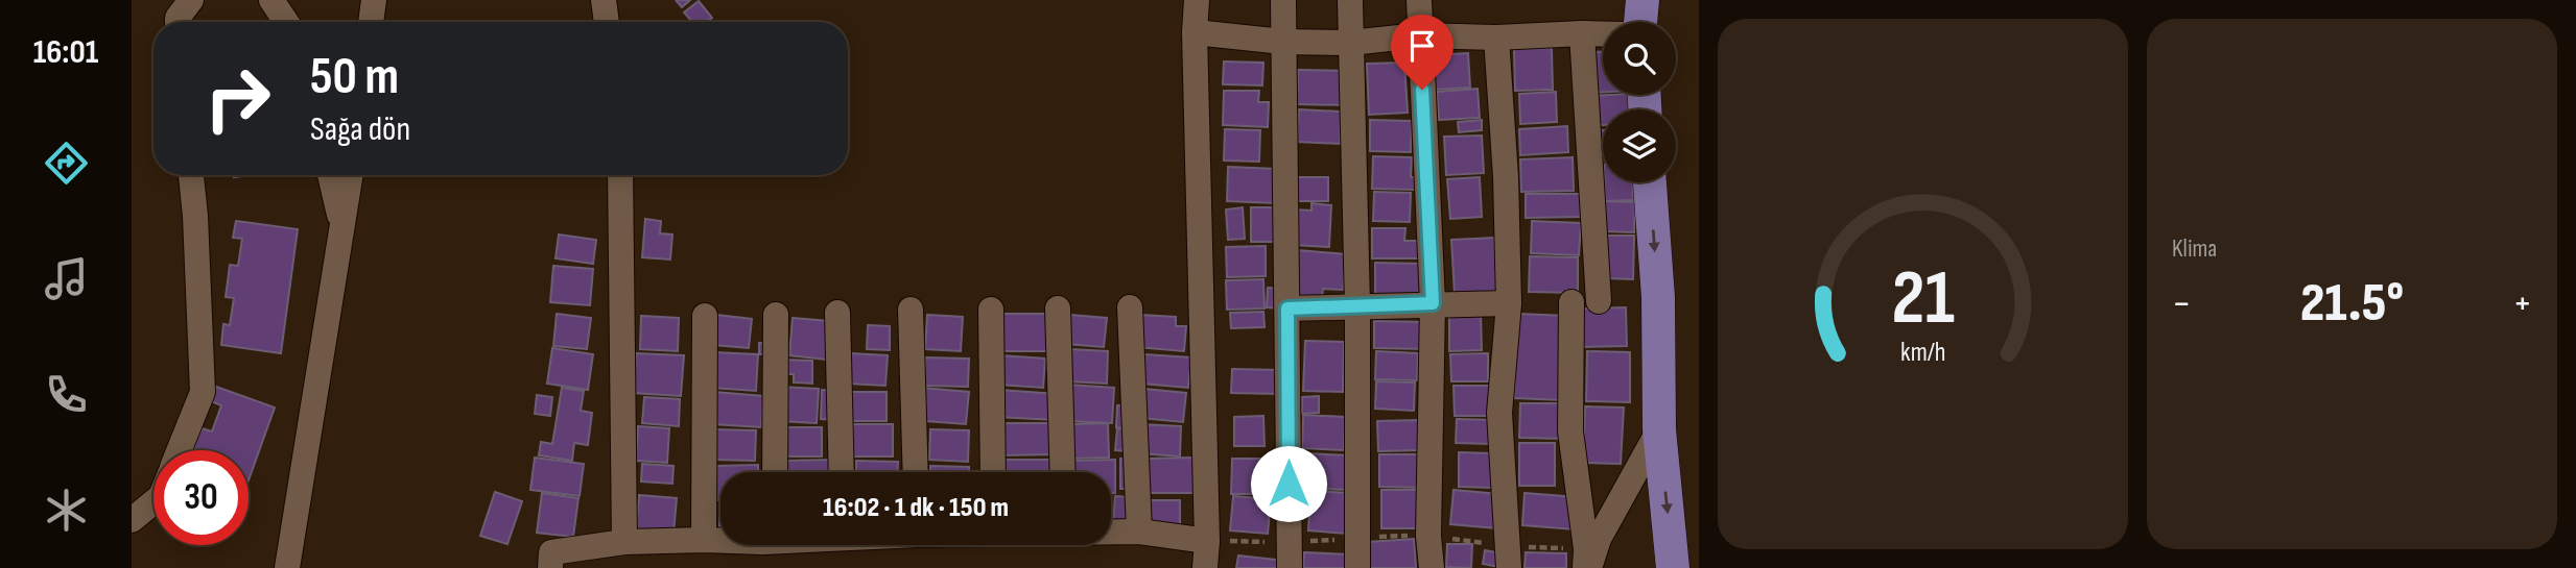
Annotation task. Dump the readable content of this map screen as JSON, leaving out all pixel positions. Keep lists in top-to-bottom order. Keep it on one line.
{"page":{"tabs":"16:01","tile":"Klima","turn":["50 m","Sağa dön"],"heat":["−","21.5°","+"],"limit":"30","trip":"16:02 · 1 dk · 150 m","gauge":["21","km/h"]}}
